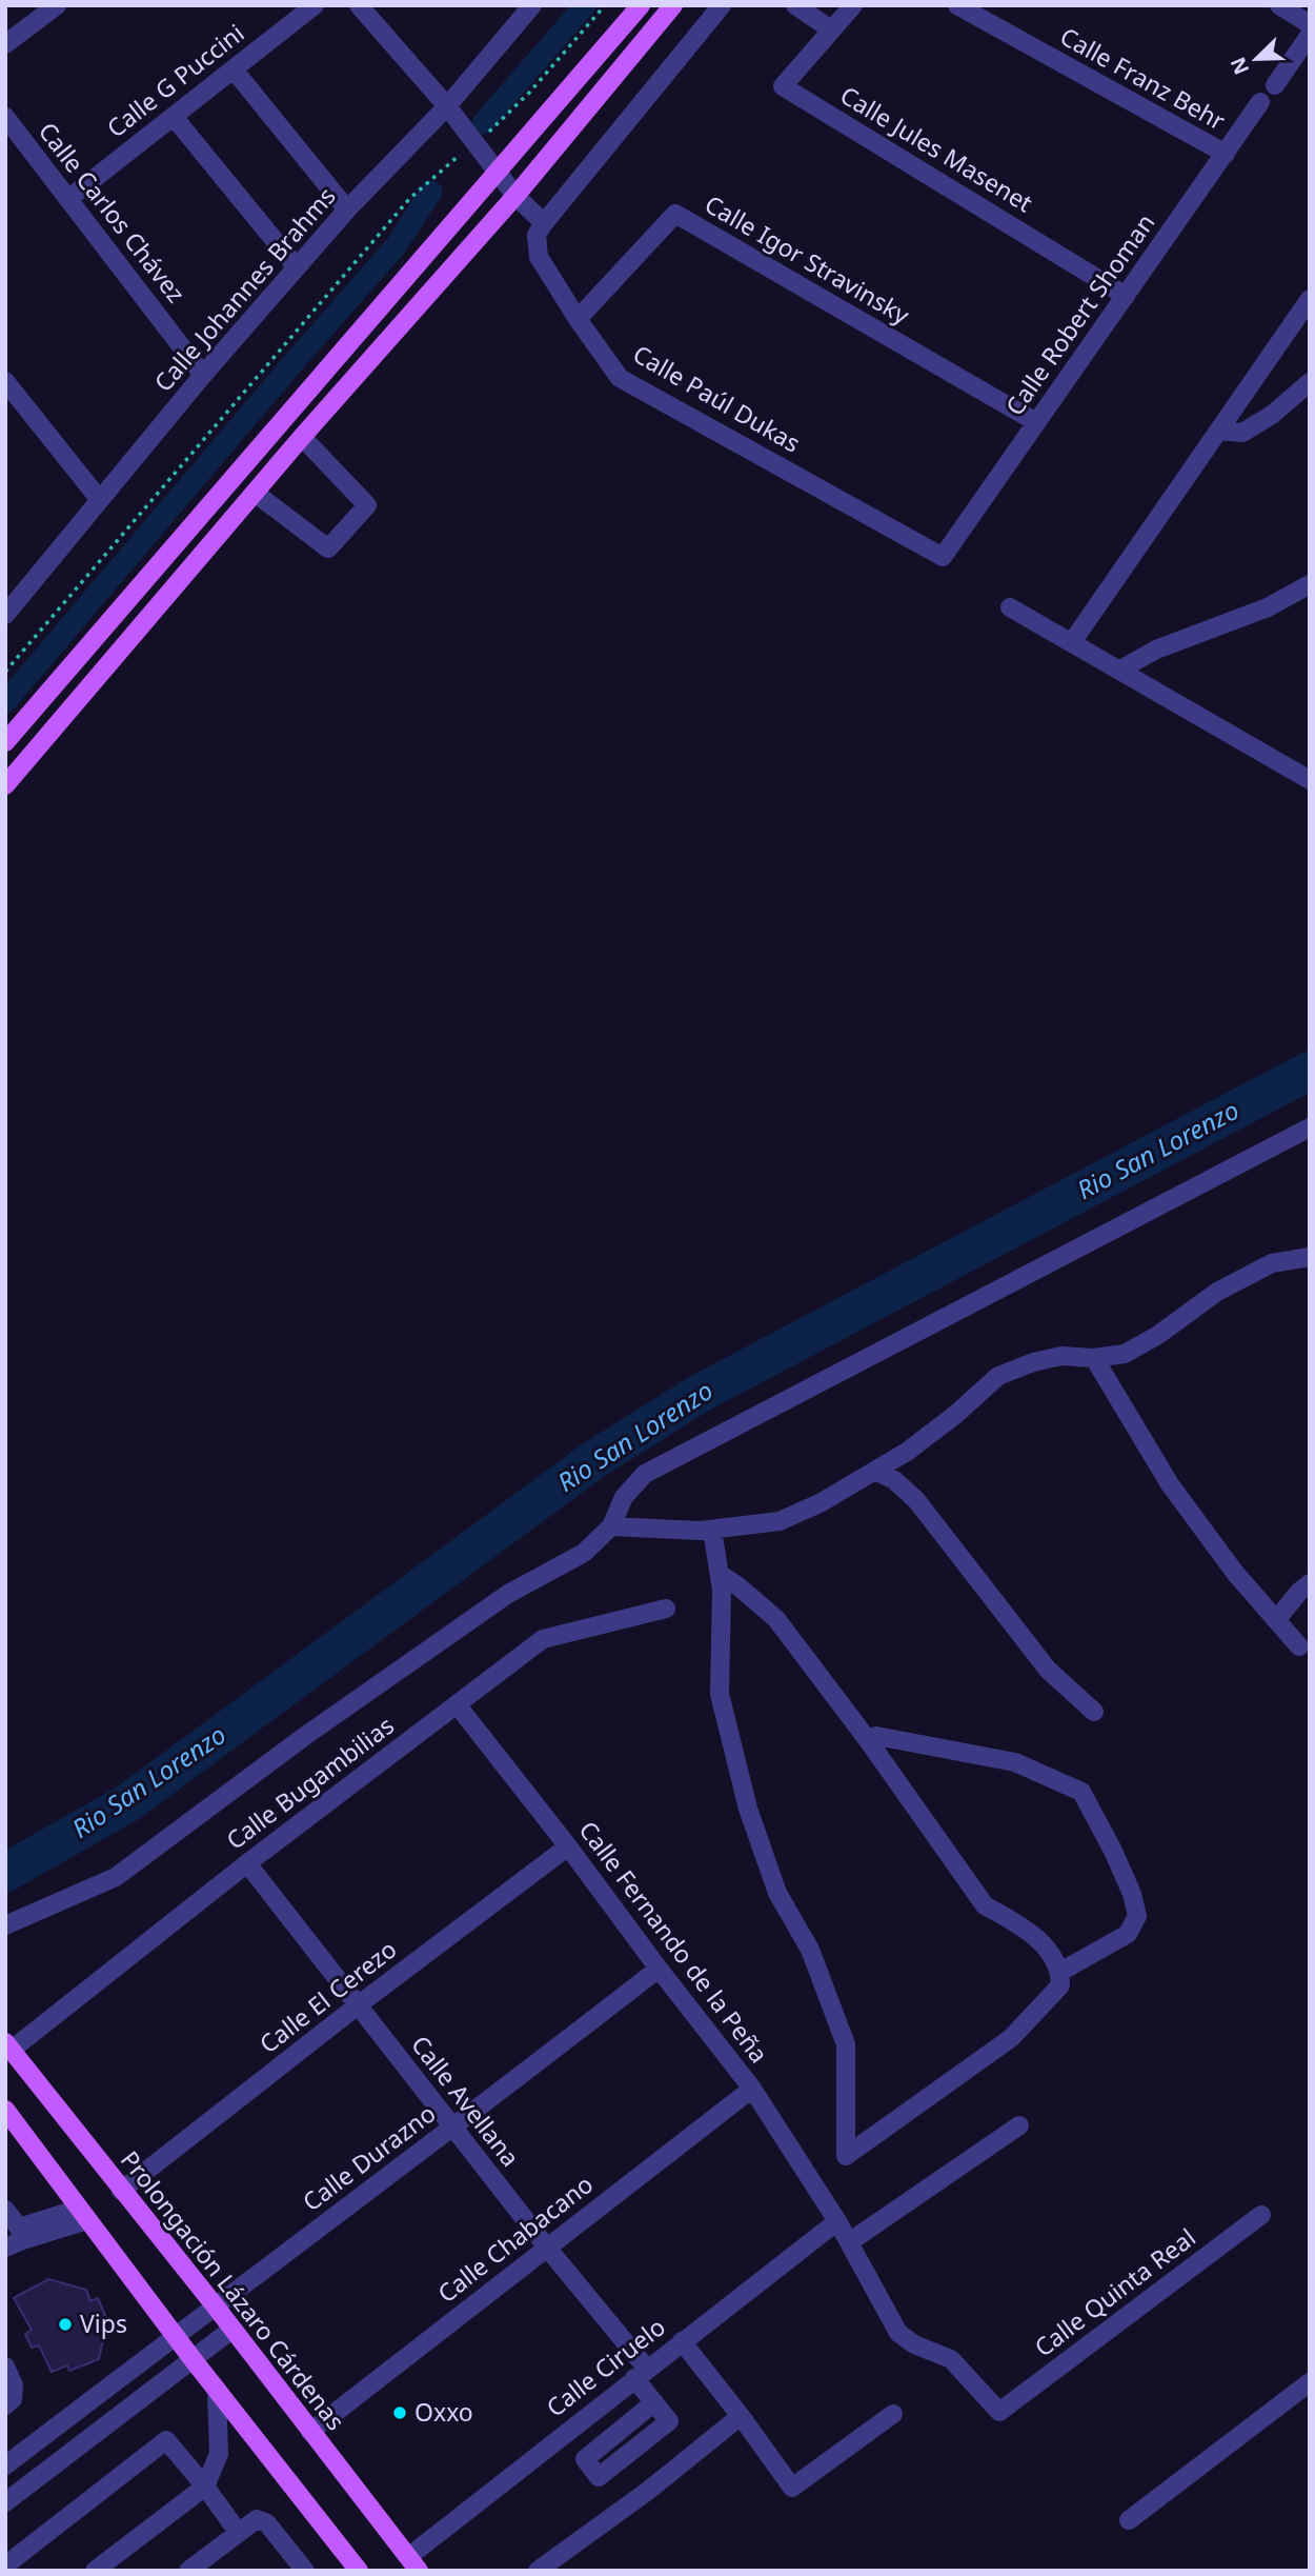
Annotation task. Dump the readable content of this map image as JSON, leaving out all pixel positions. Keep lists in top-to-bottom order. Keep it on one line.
{"streets":{"main road":["Prolongación Lázaro Cárdenas"],"street":["Calle Franz Behr","Calle G Puccini","Calle Jules Masenet","Calle Carlos Chávez","Calle Igor Stravinsky","Calle Johannes Brahms","Calle Robert Shoman","Calle Paúl Dukas","Calle Bugambilias","Calle Fernando de la Peña","Calle El Cerezo","Calle Avellana","Calle Durazno","Calle Chabacano","Calle Quinta Real","Calle Ciruelo"]},"crossings":[["Calle Franz Behr","Calle Robert Shoman"],["Calle G Puccini","Calle Carlos Chávez"],["Calle Jules Masenet","Calle Robert Shoman"],["Calle Carlos Chávez","Calle Johannes Brahms"],["Calle Igor Stravinsky","Calle Robert Shoman"],["Calle Igor Stravinsky","Calle Paúl Dukas"],["Calle Robert Shoman","Calle Paúl Dukas"],["Calle Bugambilias","Calle Fernando de la Peña"],["Calle Bugambilias","Calle Avellana"],["Calle Bugambilias","Prolongación Lázaro Cárdenas"],["Calle Fernando de la Peña","Calle El Cerezo"],["Calle Fernando de la Peña","Calle Durazno"],["Calle Fernando de la Peña","Calle Chabacano"],["Calle Fernando de la Peña","Calle Quinta Real"],["Calle Fernando de la Peña","Calle Ciruelo"],["Calle El Cerezo","Calle Avellana"],["Calle El Cerezo","Prolongación Lázaro Cárdenas"],["Calle Avellana","Calle Durazno"],["Calle Avellana","Calle Chabacano"],["Calle Avellana","Calle Ciruelo"],["Calle Durazno","Prolongación Lázaro Cárdenas"],["Calle Chabacano","Prolongación Lázaro Cárdenas"],["Prolongación Lázaro Cárdenas","Calle Ciruelo"]],"water":["Rio San Lorenzo"],"places":["Vips","Oxxo"],"north":"bottom left"}
